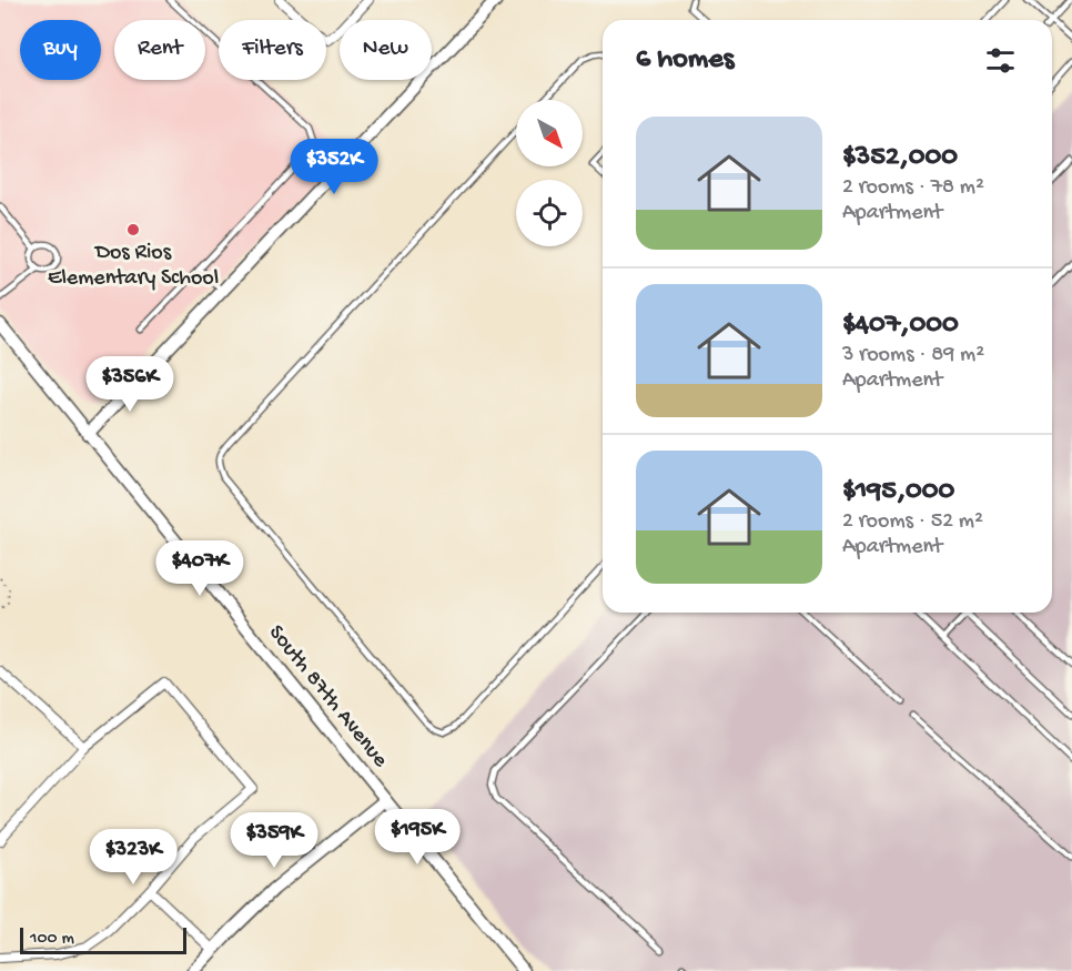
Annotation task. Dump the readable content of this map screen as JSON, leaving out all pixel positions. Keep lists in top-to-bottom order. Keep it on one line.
{"streets":{"street":["South 87th Avenue"]},"places":["Dos Rios Elementary School"],"scale_bar":"100 m","north":"bottom right","page":{"chip":["Buy","Rent","Filters","New"],"heading":"6 homes","list":[{"name":"$352,000","note":"2 rooms · 78 m² · Apartment"},{"name":"$407,000","note":"3 rooms · 89 m² · Apartment"},{"name":"$195,000","note":"2 rooms · 52 m² · Apartment"}],"price":["$352K","$356K","$407K","$195K","$359K","$323K"],"scale":"100 m"}}
